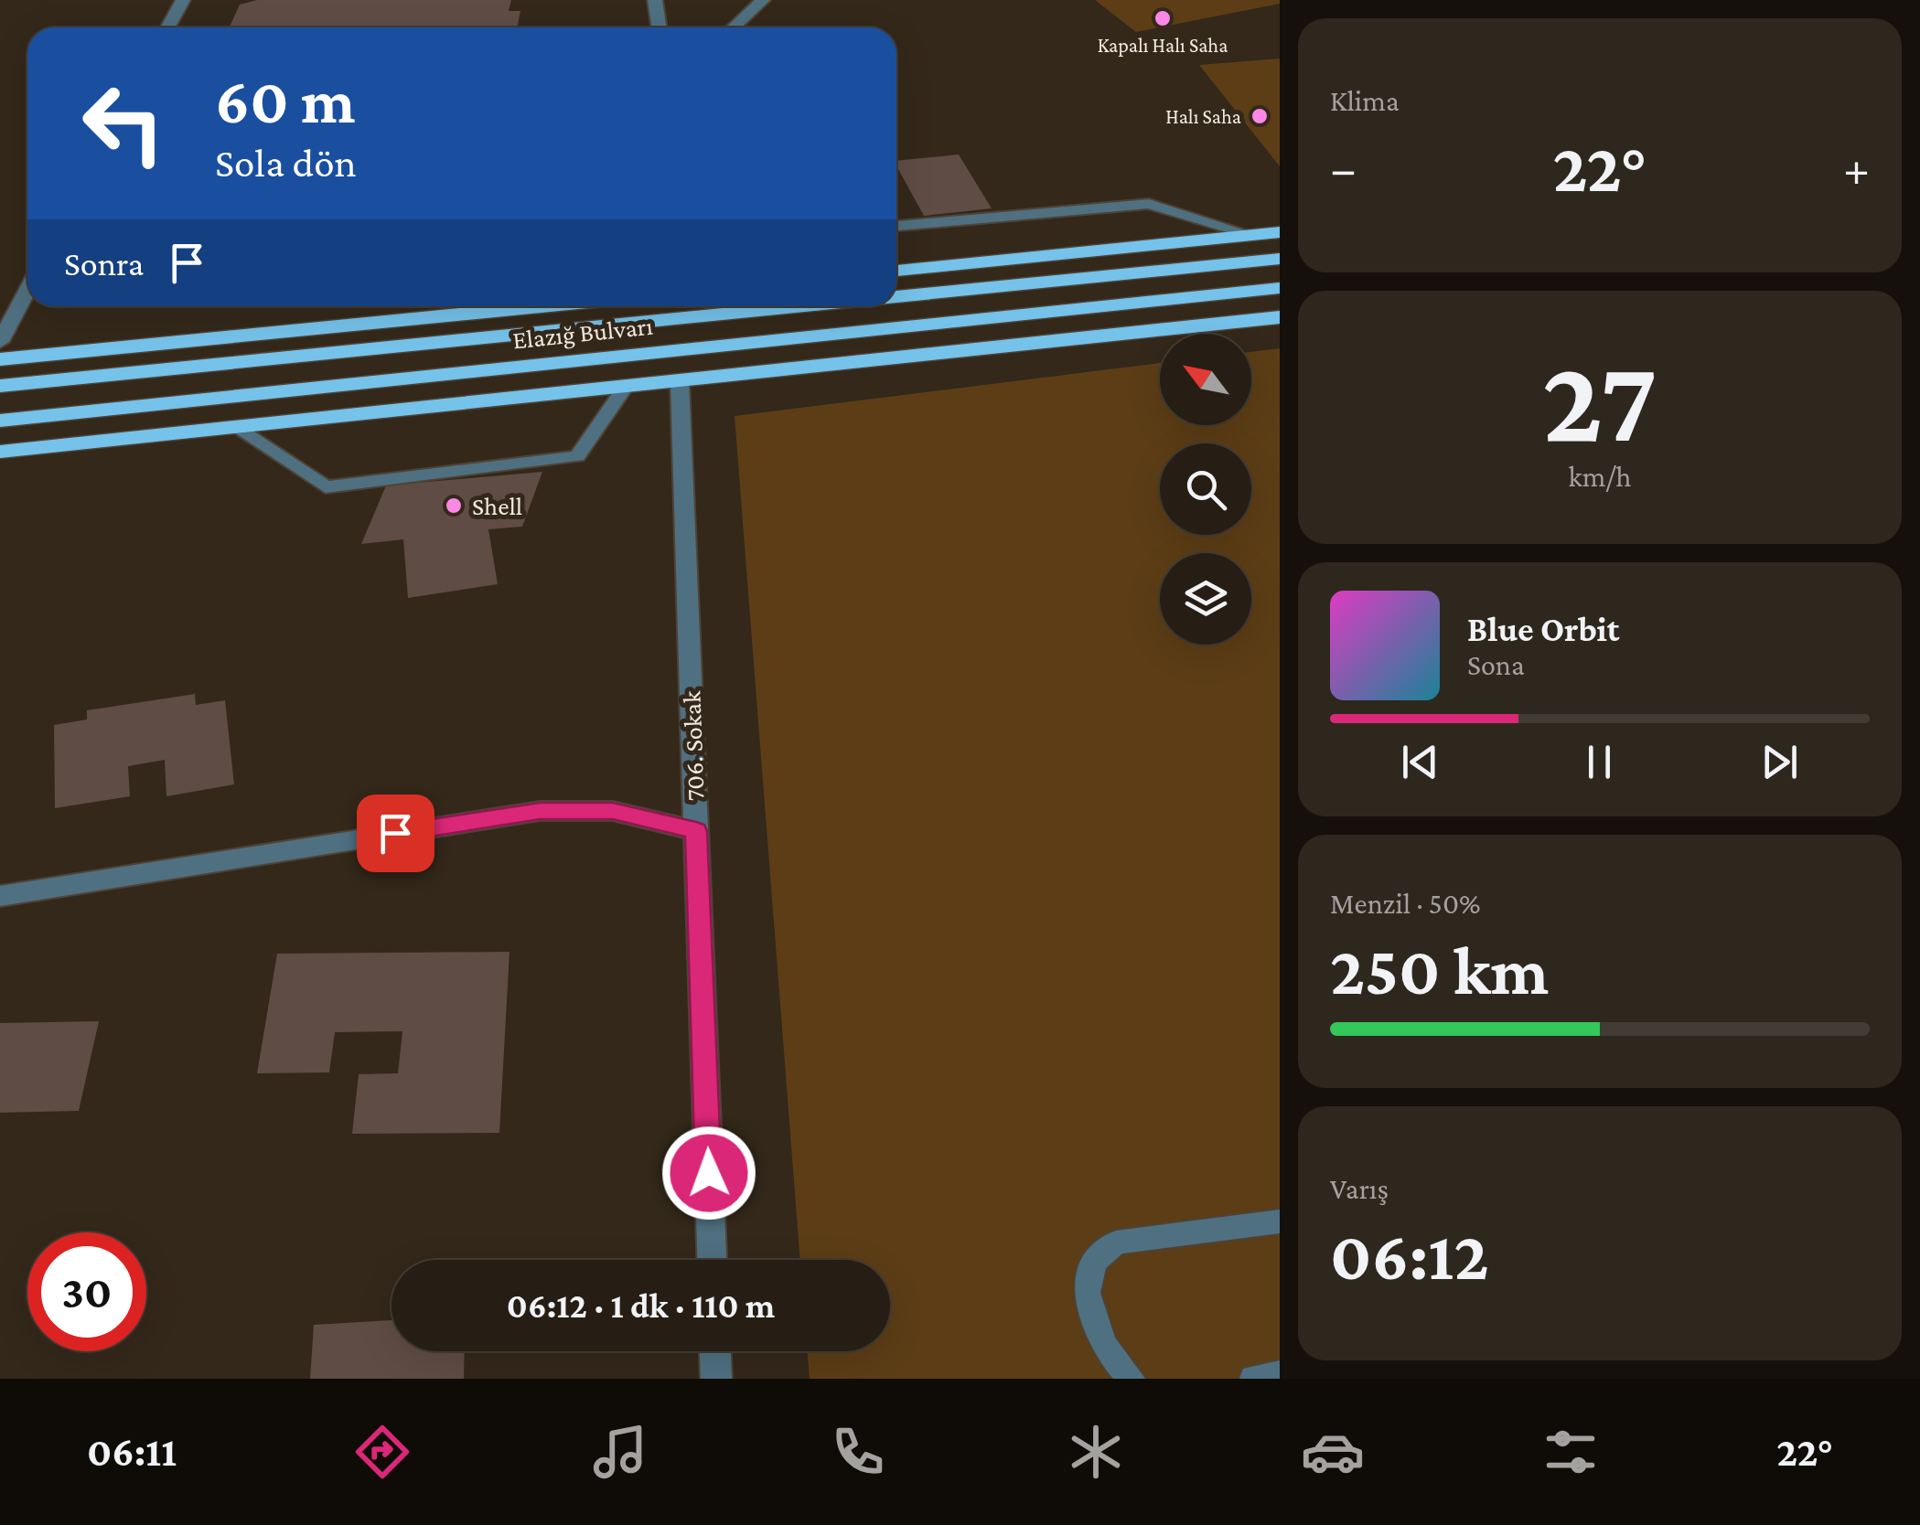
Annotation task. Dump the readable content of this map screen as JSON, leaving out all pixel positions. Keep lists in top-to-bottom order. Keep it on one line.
{"streets":{"highway":["Elazığ Bulvarı"],"street":["706. Sokak"]},"places":["Kapalı Halı Saha","Halı Saha","Shell"],"north":"top left","page":{"tile":["Klima",["27","km/h"],["Menzil · 50%","250 km"],["Varış","06:12"]],"turn":["60 m","Sola dön"],"heat":["−","22°","+"],"then":"Sonra","song":["Blue Orbit","Sona"],"limit":"30","trip":"06:12 · 1 dk · 110 m","tabs":["06:11","22°"]}}
